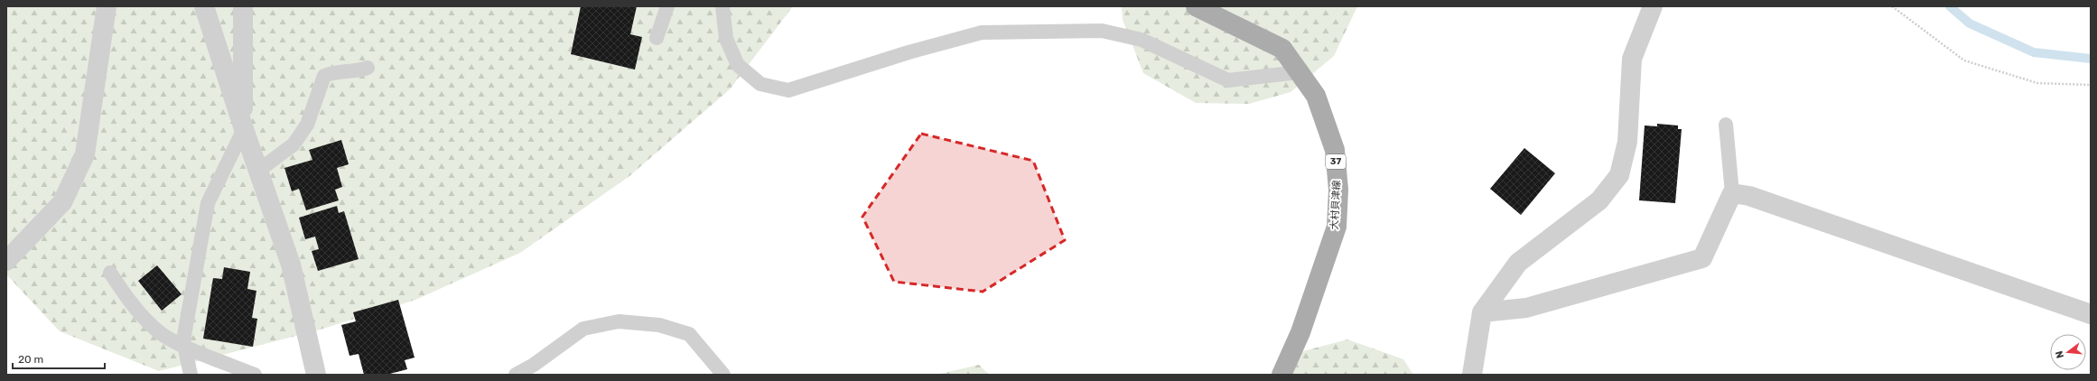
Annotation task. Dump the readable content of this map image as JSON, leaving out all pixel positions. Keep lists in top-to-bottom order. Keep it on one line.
{"streets":{"main road":["37","大村貝津線"]},"scale_bar":"20 m","north":"left"}
